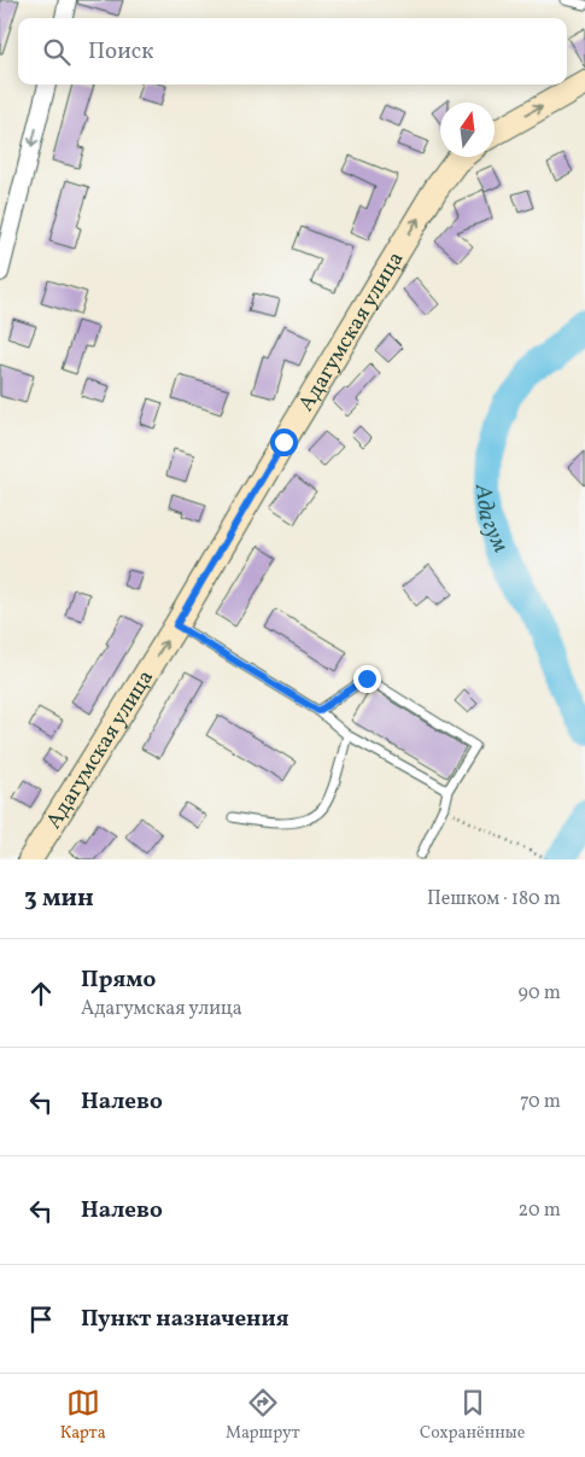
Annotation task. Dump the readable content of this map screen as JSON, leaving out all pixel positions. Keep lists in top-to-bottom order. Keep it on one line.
{"streets":{"main road":["Адагумская улица"]},"one_way":["Адагумская улица"],"water":["Адагум"],"north":"top","page":{"search":"Поиск","heading":["3 мин","Пешком · 180 m"],"list":[["Прямо","Адагумская улица","90 m"],["Налево","70 m"],["Налево","20 m"],"Пункт назначения"],"nav":["Карта","Маршрут","Сохранённые"]}}
